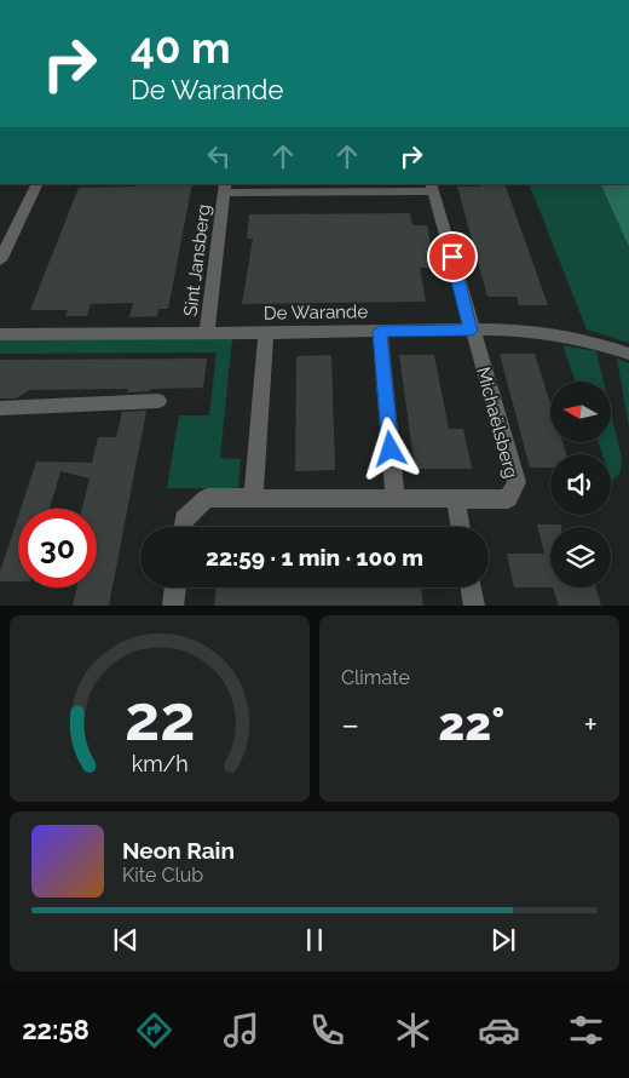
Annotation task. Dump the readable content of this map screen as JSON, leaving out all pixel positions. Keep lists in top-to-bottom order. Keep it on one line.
{"streets":{"street":["Sint Jansberg","De Warande","Michaëlsberg"]},"crossings":[["Sint Jansberg","De Warande"],["Sint Jansberg","Michaëlsberg"],["De Warande","Michaëlsberg"]],"north":"left","page":{"turn":["40 m","De Warande"],"limit":"30","trip":"22:59 · 1 min · 100 m","tile":"Climate","heat":["−","22°","+"],"song":["Neon Rain","Kite Club"],"tabs":"22:58","gauge":["22","km/h"]}}
